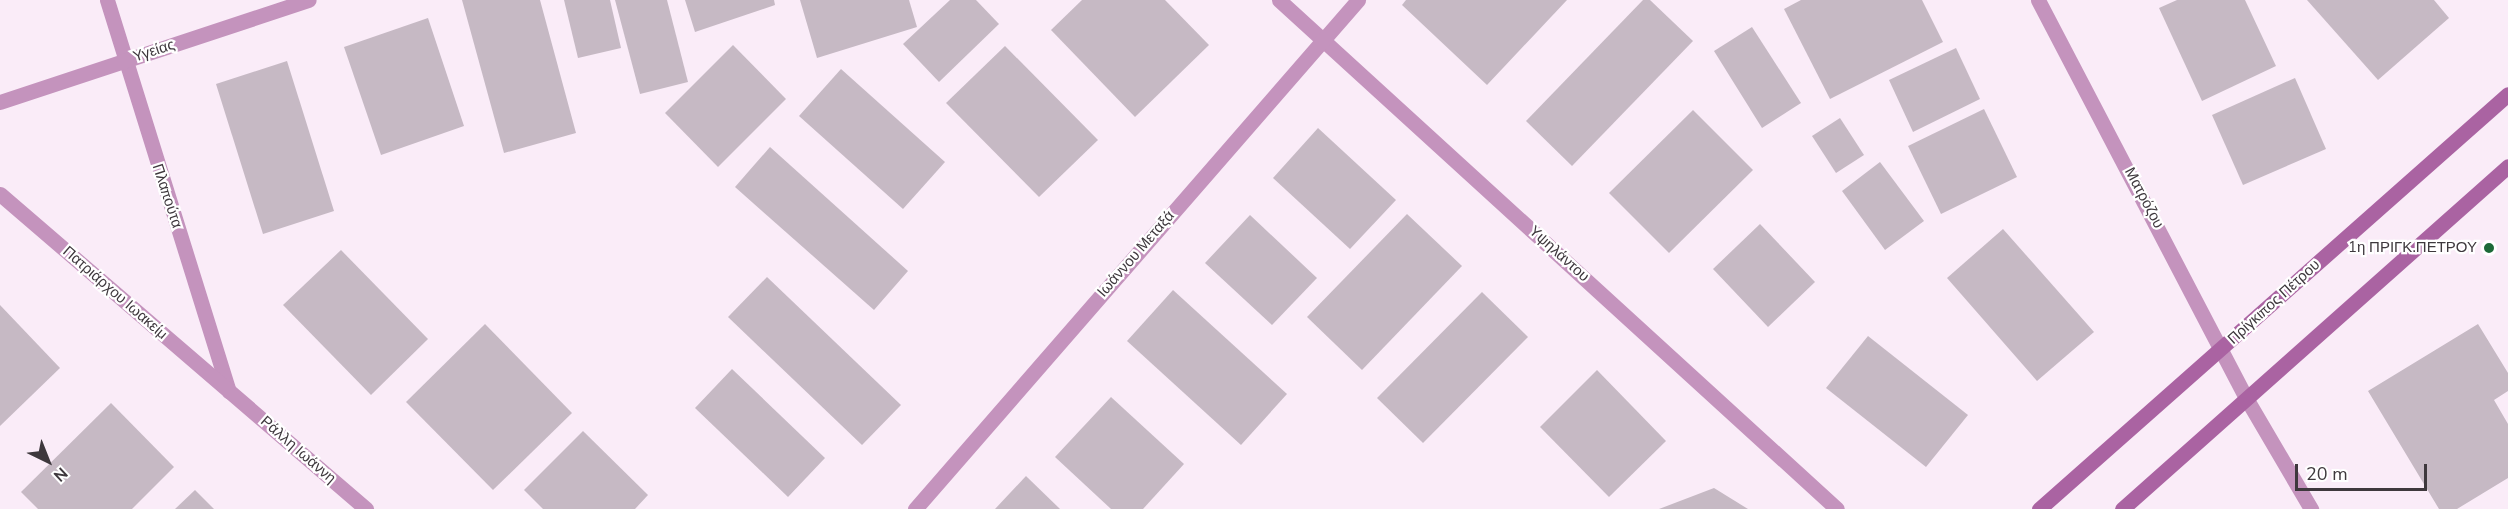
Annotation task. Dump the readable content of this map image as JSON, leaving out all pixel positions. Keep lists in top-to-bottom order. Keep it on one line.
{"streets":{"main road":["Πρίγκιπος Πέτρου"],"street":["Υγείας","Πλαπούτα","Ματρόζου","Ιωάννου Μεταξά","Υψηλάντου","Πατριάρχου Ιωακείμ","Ράλλη Ιωάννη"]},"crossings":[["Υγείας","Πλαπούτα"],["Πλαπούτα","Πατριάρχου Ιωακείμ"],["Πλαπούτα","Ράλλη Ιωάννη"],["Ματρόζου","Πρίγκιπος Πέτρου"],["Ιωάννου Μεταξά","Υψηλάντου"],["Πατριάρχου Ιωακείμ","Ράλλη Ιωάννη"]],"places":["1η ΠΡΙΓΚ.ΠΕΤΡΟΥ"],"scale_bar":"20 m","north":"bottom right"}
